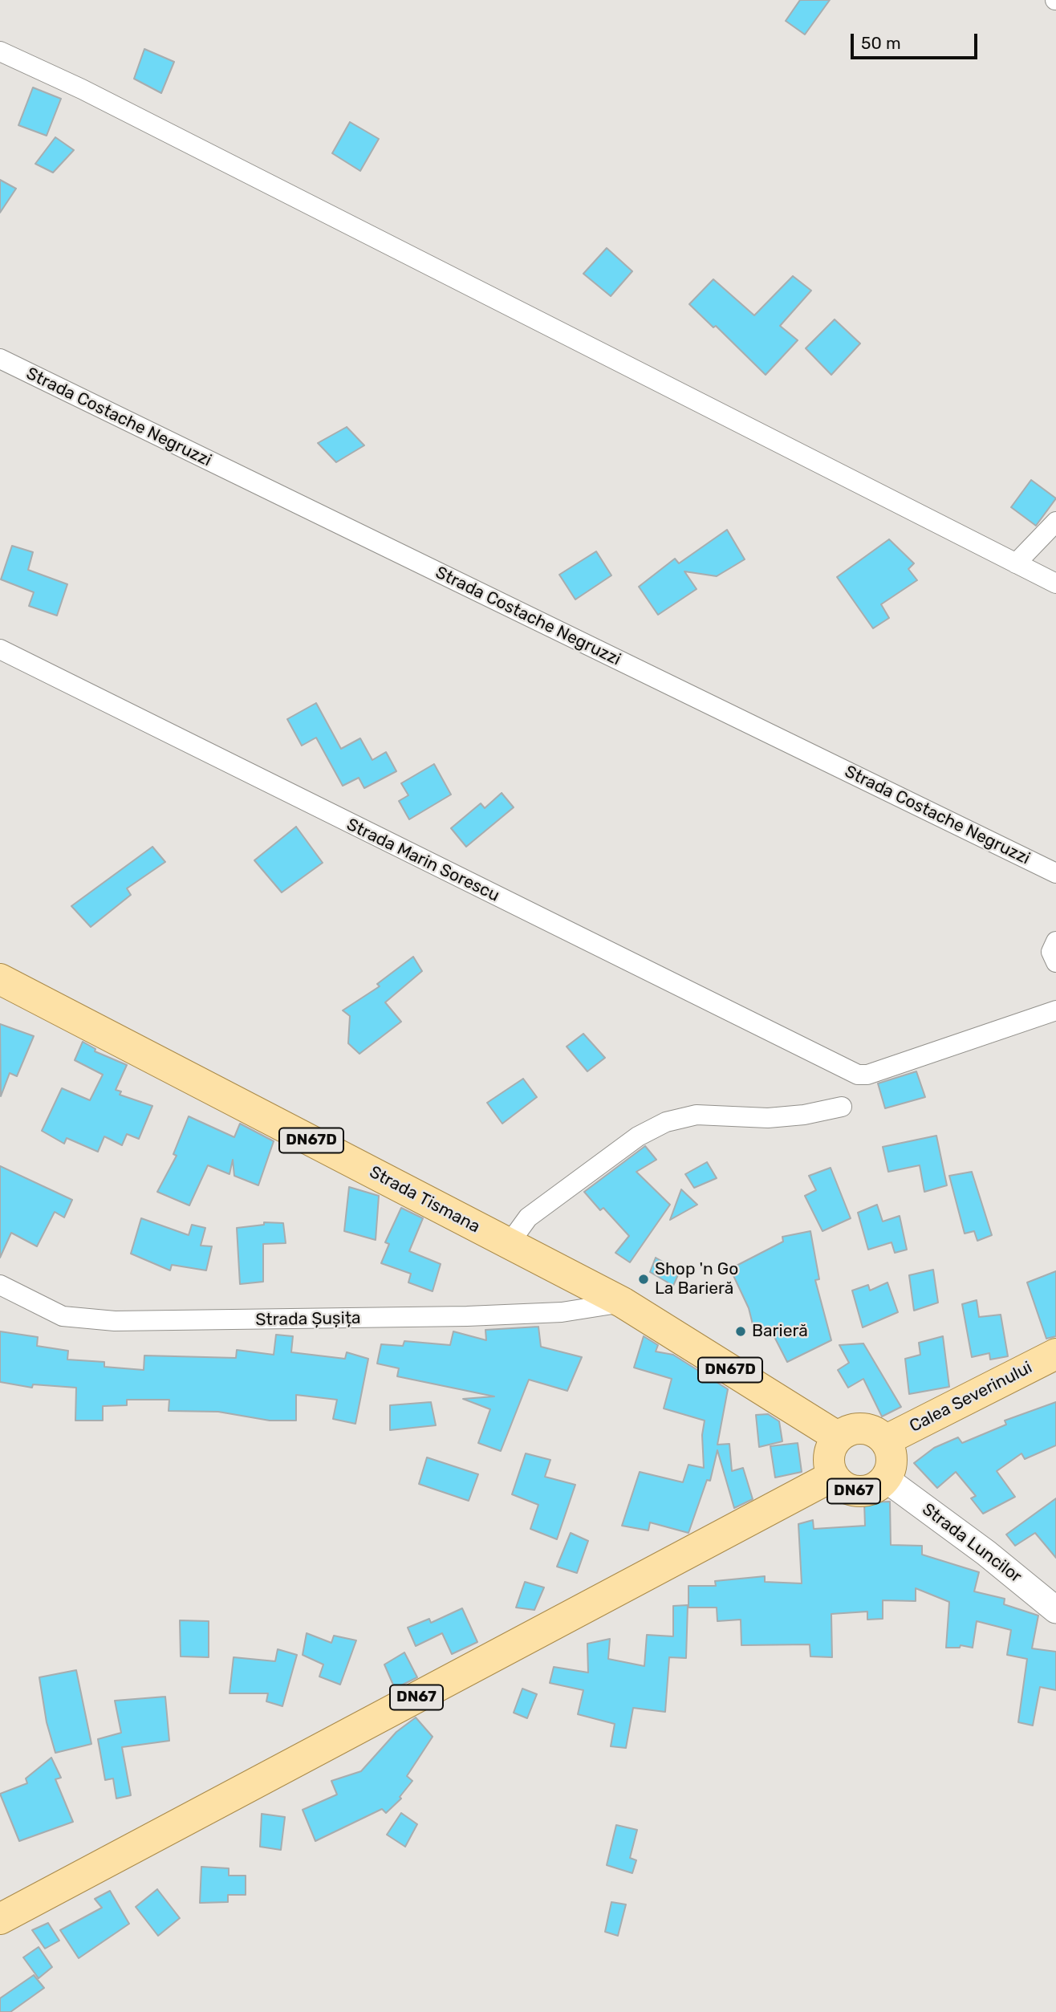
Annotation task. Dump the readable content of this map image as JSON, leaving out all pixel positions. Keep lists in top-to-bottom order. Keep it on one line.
{"streets":{"main road":["DN67D","Strada Tismana","Calea Severinului","DN67","Strada Luncilor"],"street":["Strada Costache Negruzzi","Strada Marin Sorescu","Strada Șușița"]},"crossings":[["Strada Tismana","Strada Șușița"],["Strada Tismana","Calea Severinului"],["Strada Tismana","DN67"],["Strada Tismana","Strada Luncilor"],["Calea Severinului","DN67"],["Calea Severinului","Strada Luncilor"],["DN67","Strada Luncilor"]],"places":["Shop 'n Go La Barieră","Barieră"],"scale_bar":"50 m"}
